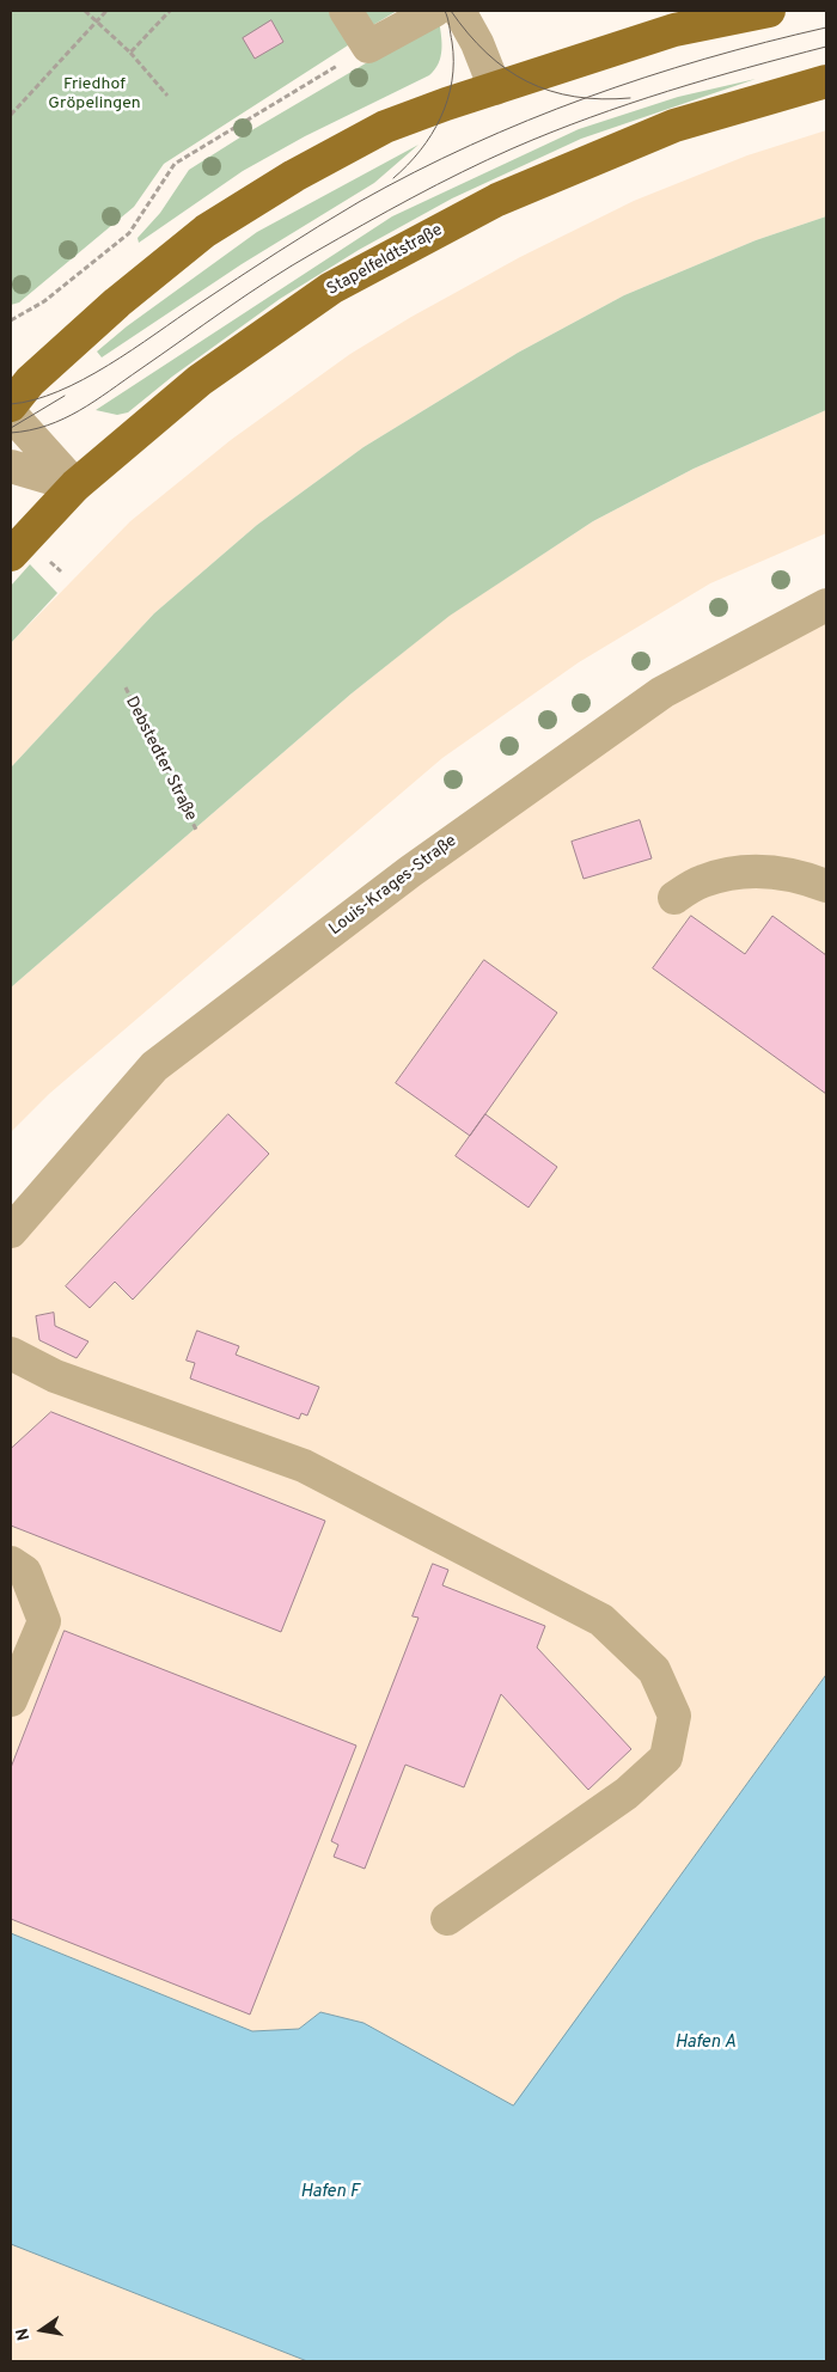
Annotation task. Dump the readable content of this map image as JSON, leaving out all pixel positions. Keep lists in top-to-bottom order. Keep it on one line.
{"streets":{"main road":["Stapelfeldtstraße"],"street":["Louis-Krages-Straße"],"path":["Debstedter Straße"]},"water":["Hafen A","Hafen F"],"parks":["Friedhof Gröpelingen"],"north":"left"}
